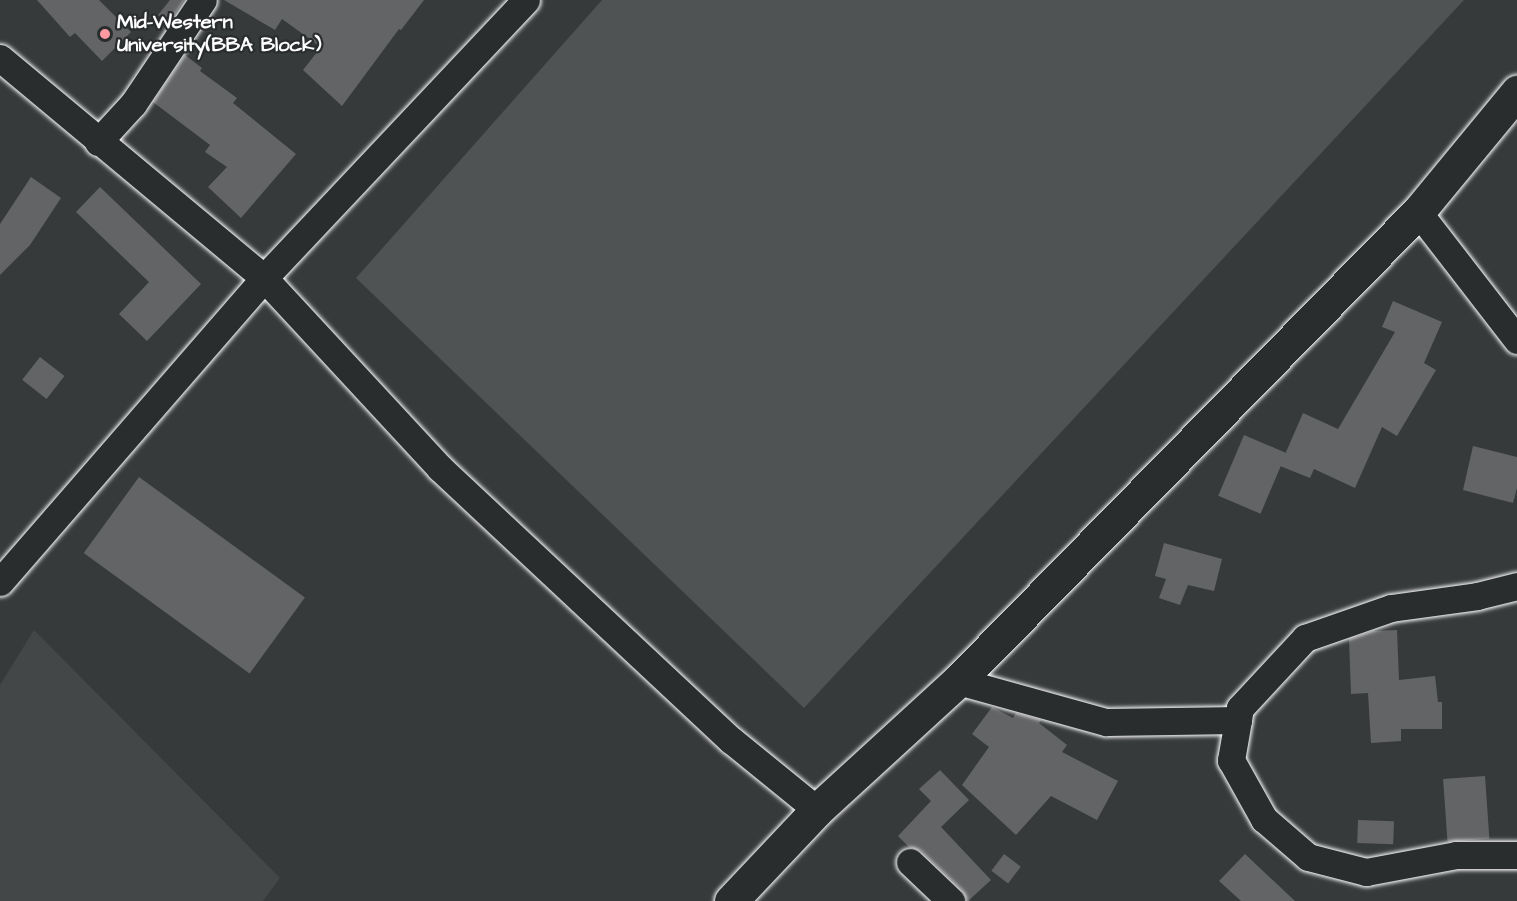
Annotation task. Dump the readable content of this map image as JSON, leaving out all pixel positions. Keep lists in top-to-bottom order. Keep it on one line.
{"places":["Mid-Western University(BBA Block)"]}
